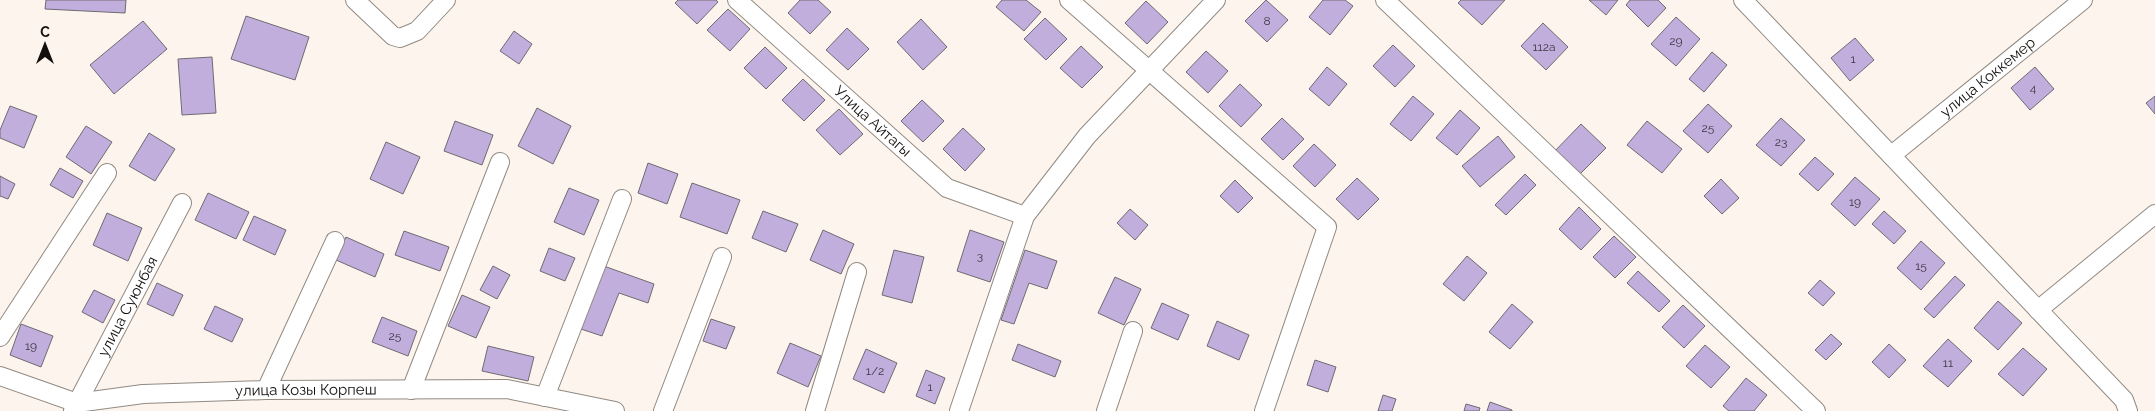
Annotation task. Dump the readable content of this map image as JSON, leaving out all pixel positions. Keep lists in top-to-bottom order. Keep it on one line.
{"streets":{"street":["улица Коккемер","Улица Айтагы","улица Суюнбая","улица Козы Корпеш"]},"crossings":[["улица Суюнбая","улица Козы Корпеш"]],"house_numbers":["8","29","112а","1","4","25","23","19","3","15","25","19","11","1/2","1"],"north":"top"}
